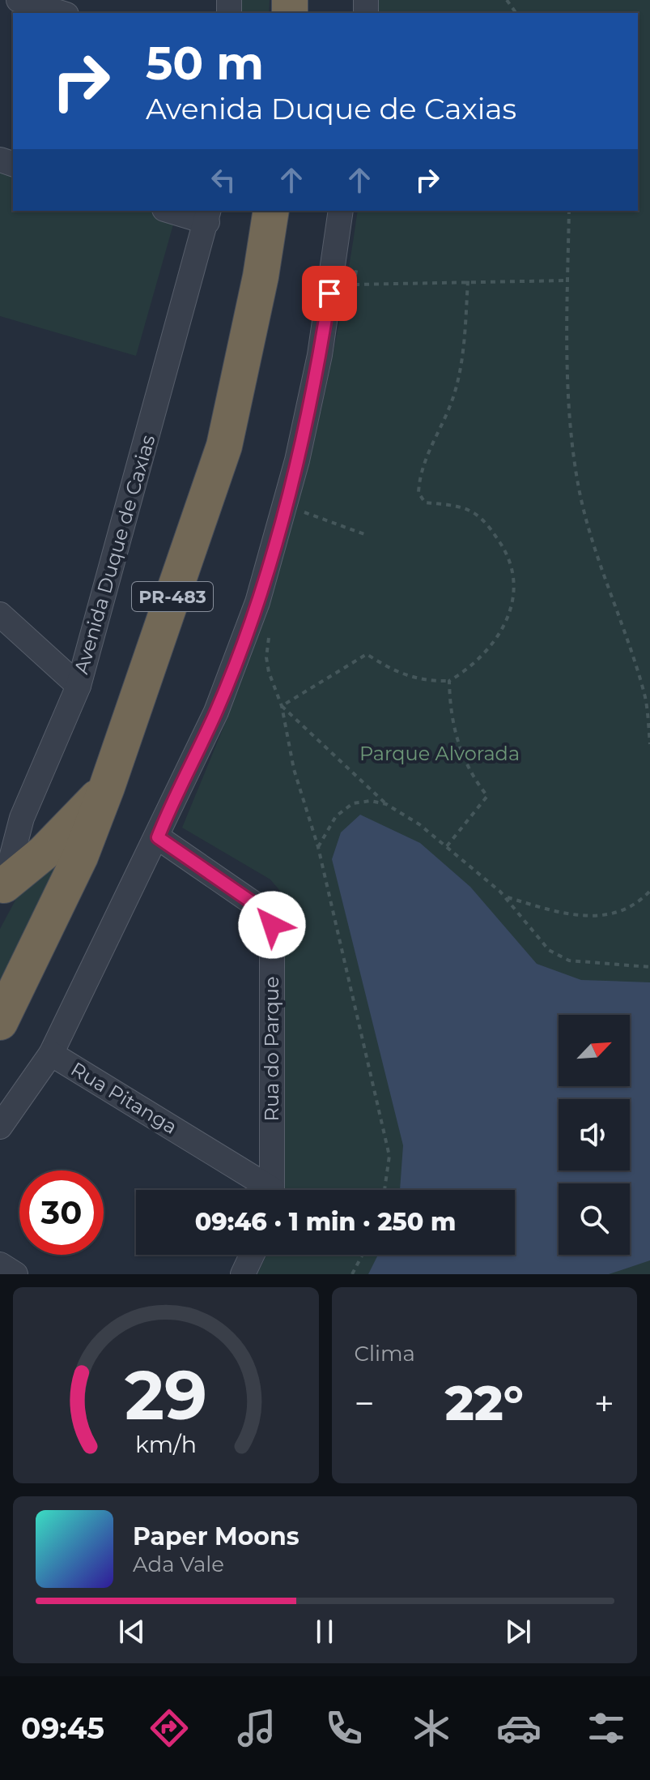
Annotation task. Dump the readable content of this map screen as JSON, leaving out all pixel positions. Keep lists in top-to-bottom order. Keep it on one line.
{"streets":{"highway":["PR-483"],"street":["Avenida Duque de Caxias","Rua do Parque","Rua Pitanga"]},"parks":["Parque Alvorada"],"north":"top right","page":{"turn":["50 m","Avenida Duque de Caxias"],"limit":"30","trip":"09:46 · 1 min · 250 m","tile":"Clima","heat":["−","22°","+"],"song":["Paper Moons","Ada Vale"],"tabs":"09:45","gauge":["29","km/h"]}}
